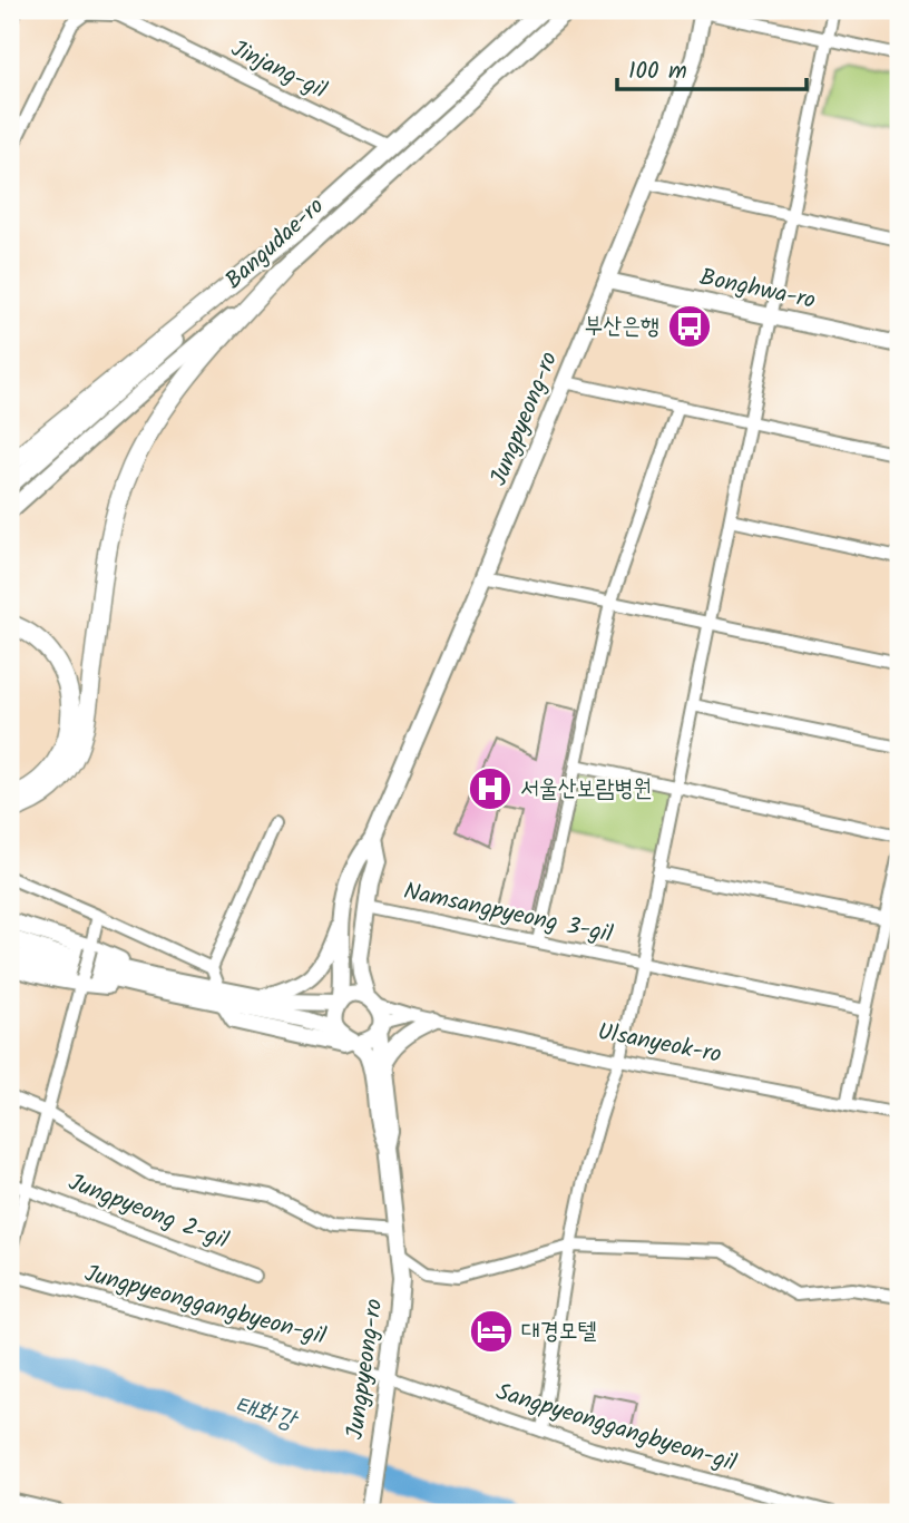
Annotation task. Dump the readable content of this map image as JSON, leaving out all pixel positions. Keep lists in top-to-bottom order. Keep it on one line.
{"streets":{"main road":["Bangudae-ro","Bonghwa-ro","Jungpyeong-ro"],"street":["Jinjang-gil","Namsangpyeong 3-gil","Ulsanyeok-ro","Jungpyeong 2-gil","Jungpyeonggangbyeon-gil","Sangpyeonggangbyeon-gil"]},"crossings":[["Jinjang-gil","Bangudae-ro"],["Bonghwa-ro","Jungpyeong-ro"],["Bonghwa-ro","Namsangpyeong 3-gil"],["Jungpyeong-ro","Jungpyeong 2-gil"],["Jungpyeong-ro","Jungpyeonggangbyeon-gil"],["Jungpyeong-ro","Sangpyeonggangbyeon-gil"],["Jungpyeonggangbyeon-gil","Sangpyeonggangbyeon-gil"]],"water":["태화강"],"places":{"bus stop":["부산은행"],"hospital":["서울산보람병원"],"hotel":["대경모텔"]},"scale_bar":"100 m"}
